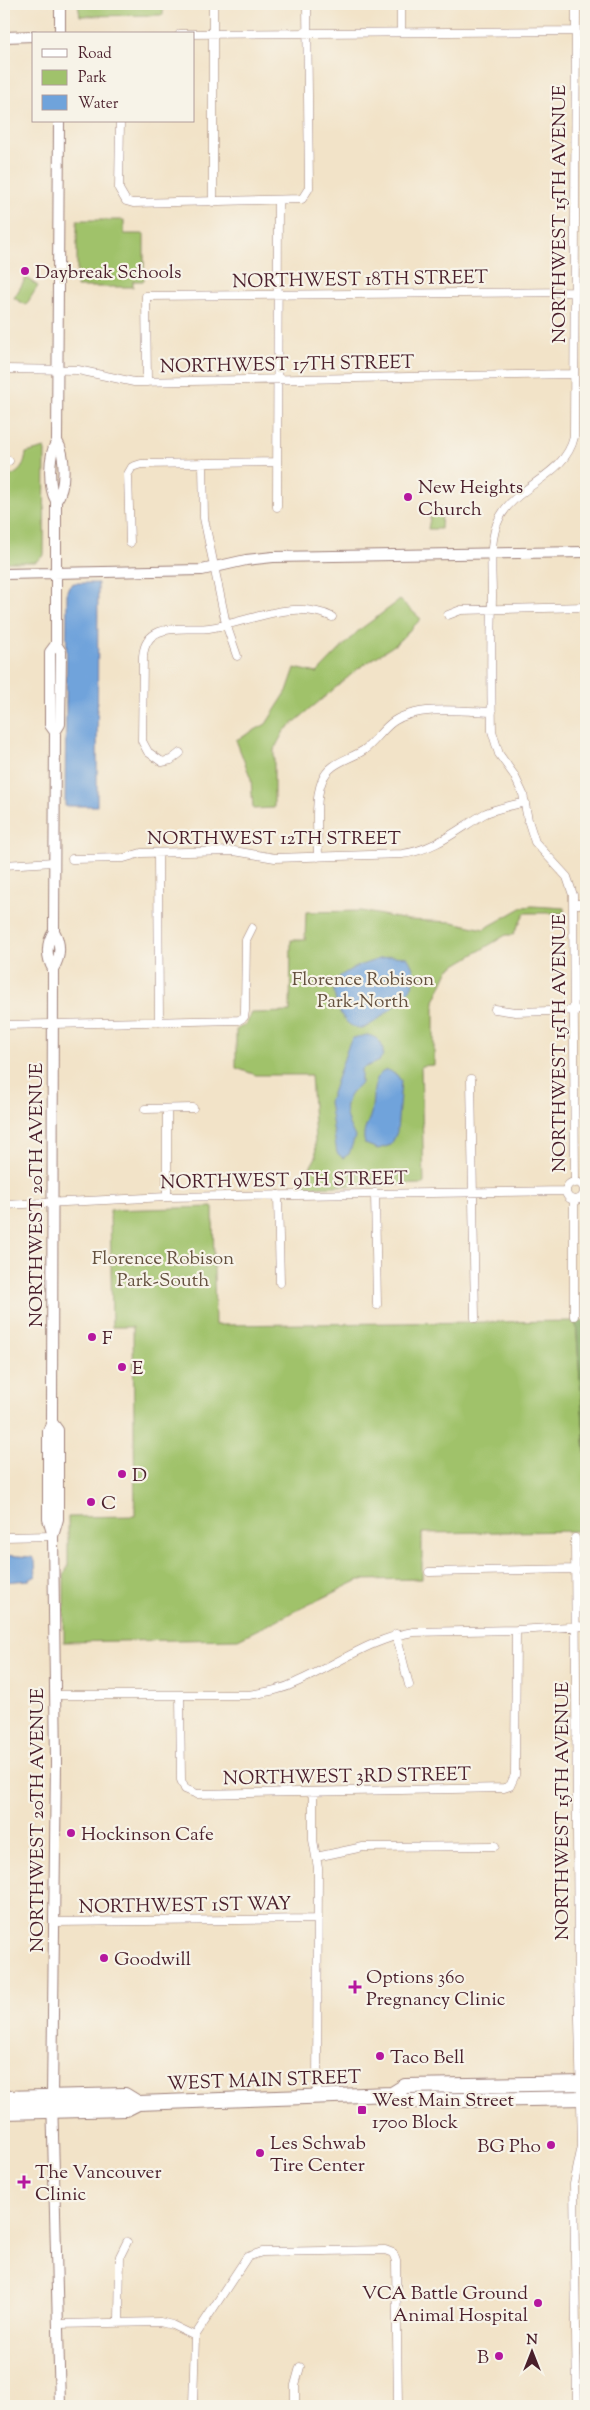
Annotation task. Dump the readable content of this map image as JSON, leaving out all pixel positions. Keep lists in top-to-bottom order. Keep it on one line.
{"streets":{"highway":["WEST MAIN STREET"],"street":["NORTHWEST 15TH AVENUE","NORTHWEST 18TH STREET","NORTHWEST 17TH STREET","NORTHWEST 12TH STREET","NORTHWEST 9TH STREET","NORTHWEST 20TH AVENUE","NORTHWEST 3RD STREET","NORTHWEST 1ST WAY"]},"crossings":[["NORTHWEST 15TH AVENUE","NORTHWEST 18TH STREET"],["NORTHWEST 15TH AVENUE","NORTHWEST 17TH STREET"],["NORTHWEST 15TH AVENUE","NORTHWEST 12TH STREET"],["NORTHWEST 15TH AVENUE","NORTHWEST 9TH STREET"],["NORTHWEST 15TH AVENUE","WEST MAIN STREET"],["NORTHWEST 18TH STREET","NORTHWEST 17TH STREET"],["NORTHWEST 17TH STREET","NORTHWEST 20TH AVENUE"],["NORTHWEST 9TH STREET","NORTHWEST 20TH AVENUE"],["NORTHWEST 20TH AVENUE","NORTHWEST 1ST WAY"],["NORTHWEST 20TH AVENUE","WEST MAIN STREET"]],"parks":["Florence Robison Park-North","Florence Robison Park-South"],"places":{"other":["Daybreak Schools","New Heights Church","F","E","D","C","Hockinson Cafe","Goodwill","Taco Bell","BG Pho","Les Schwab Tire Center","VCA Battle Ground Animal Hospital","B"],"health":["Options 360 Pregnancy Clinic","The Vancouver Clinic"],"transit":["West Main Street 1700 Block"]},"legend":["Road","Park","Water"],"north":"top"}
